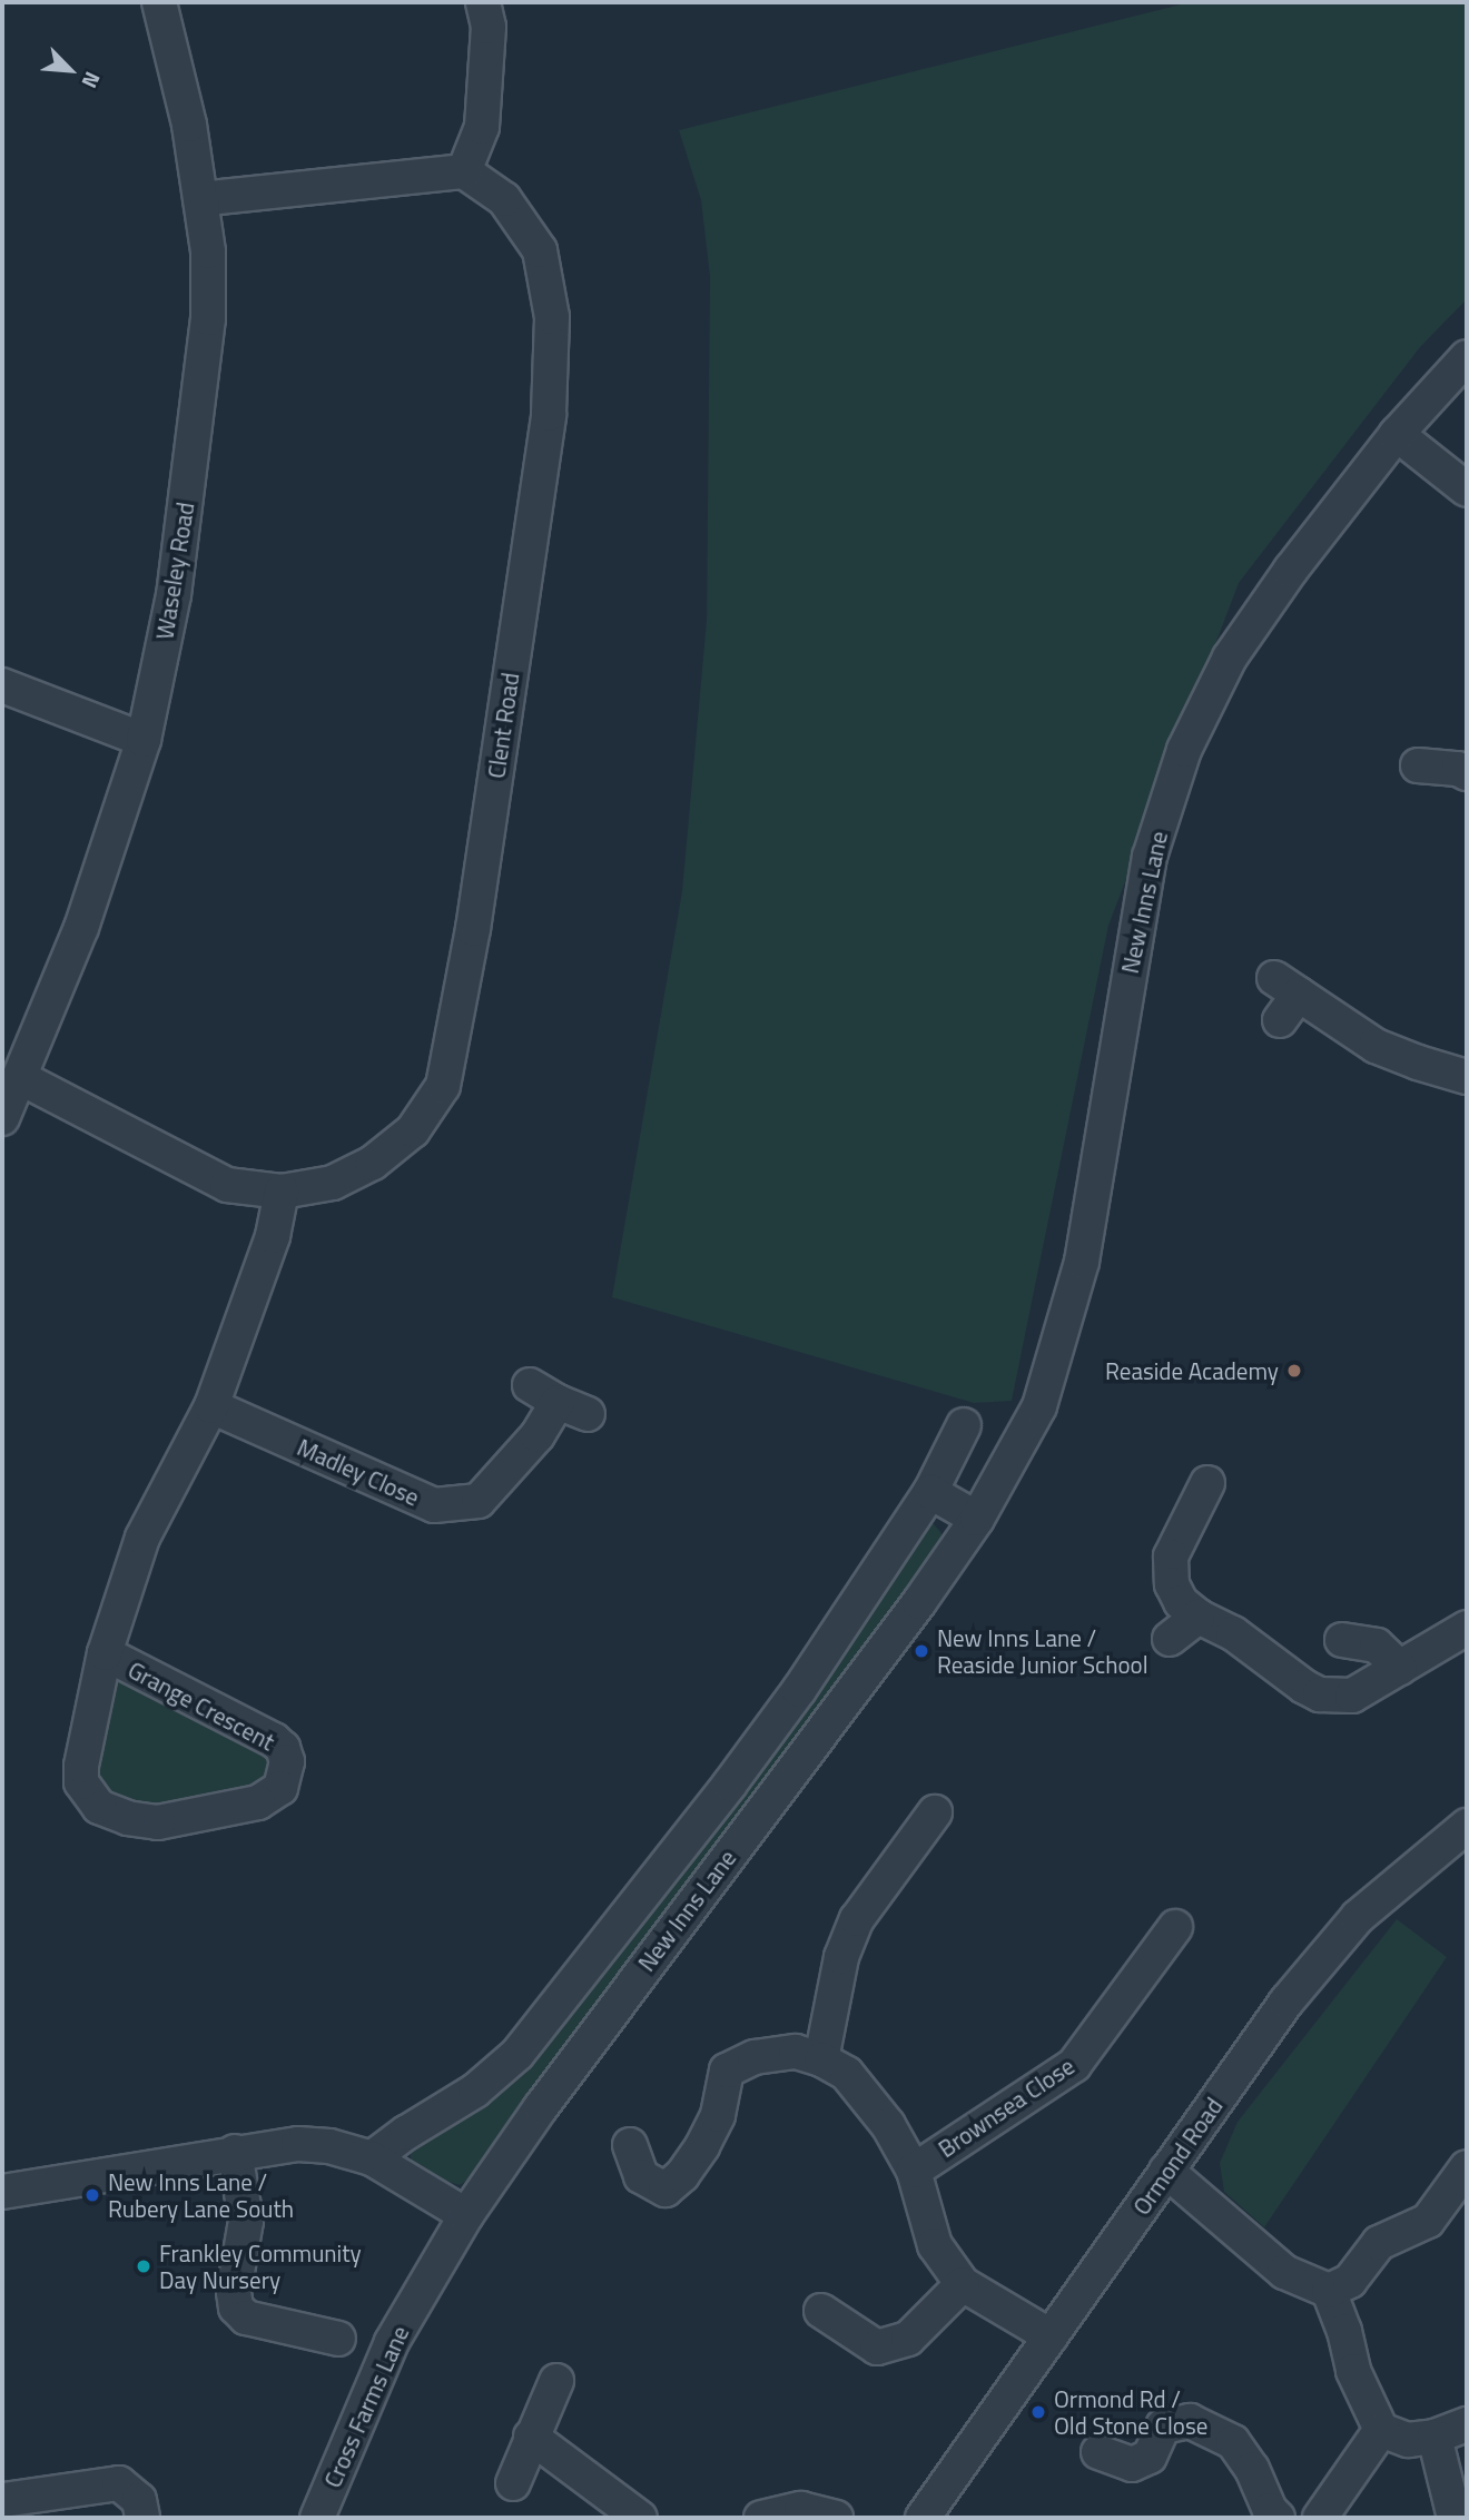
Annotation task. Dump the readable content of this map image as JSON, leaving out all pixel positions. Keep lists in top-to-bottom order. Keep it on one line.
{"streets":{"street":["Waseley Road","Clent Road","New Inns Lane","Madley Close","Grange Crescent","Brownsea Close","Ormond Road","Cross Farms Lane"]},"crossings":[["Waseley Road","Clent Road"],["Clent Road","Grange Crescent"],["New Inns Lane","Cross Farms Lane"],["Madley Close","Grange Crescent"]],"places":["Reaside Academy","New Inns Lane / Reaside Junior School","New Inns Lane / Rubery Lane South","Frankley Community Day Nursery","Ormond Rd / Old Stone Close"],"north":"bottom right"}
